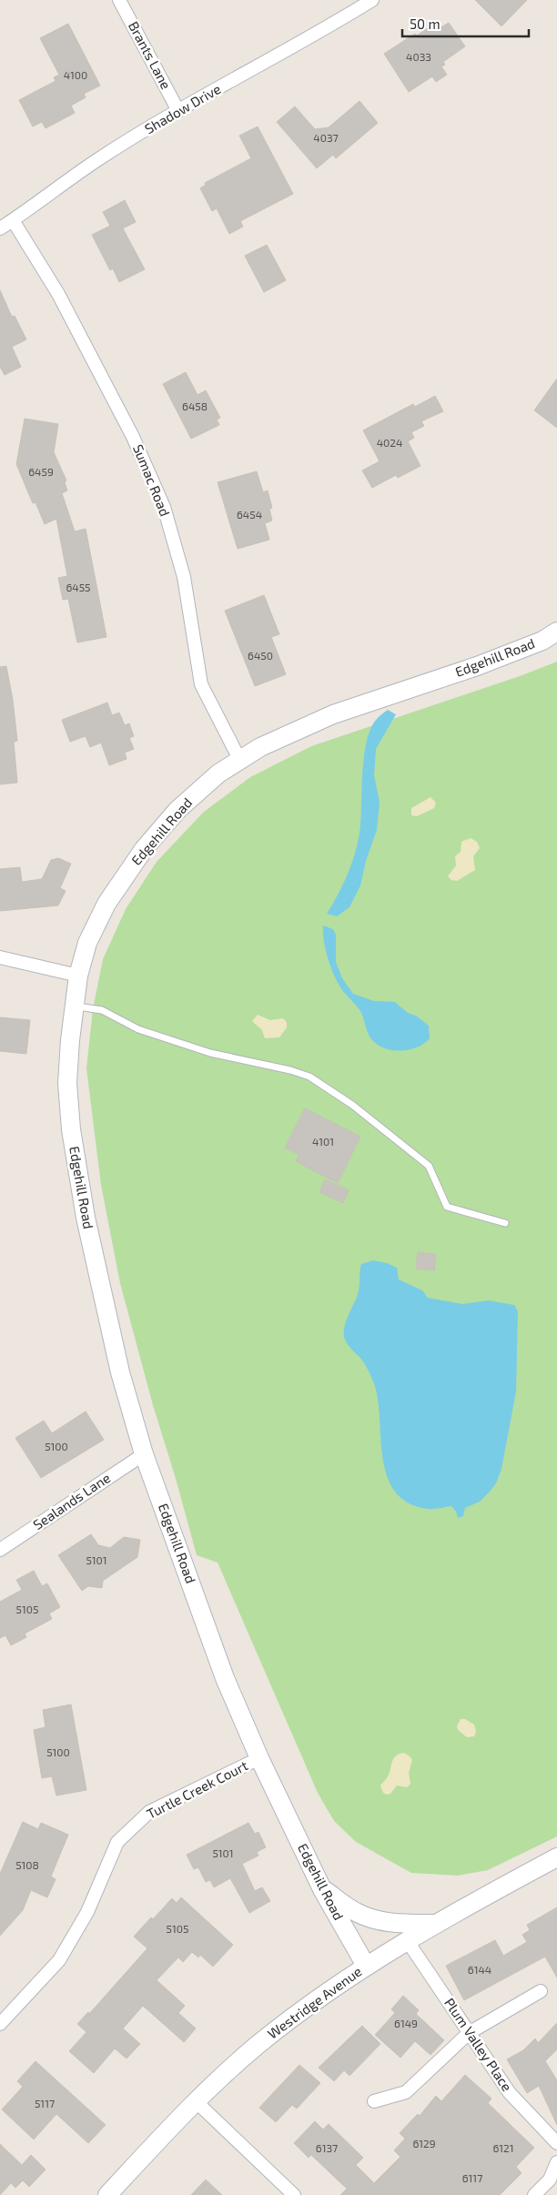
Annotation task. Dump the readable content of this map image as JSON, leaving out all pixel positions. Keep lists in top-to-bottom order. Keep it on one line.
{"streets":{"street":["Brants Lane","Shadow Drive","Sumac Road","Edgehill Road","Sealands Lane","Turtle Creek Court","Westridge Avenue","Plum Valley Place"]},"crossings":[["Brants Lane","Shadow Drive"],["Shadow Drive","Sumac Road"],["Sumac Road","Edgehill Road"],["Edgehill Road","Sealands Lane"],["Edgehill Road","Turtle Creek Court"],["Edgehill Road","Westridge Avenue"],["Westridge Avenue","Plum Valley Place"]],"house_numbers":["4033","4100","4037","6458","4024","6459","6454","6455","6450","4101","5100","5101","5105","5100","5101","5108","5105","6144","6149","5117","6129","6137","6121","6117"],"scale_bar":"50 m"}
